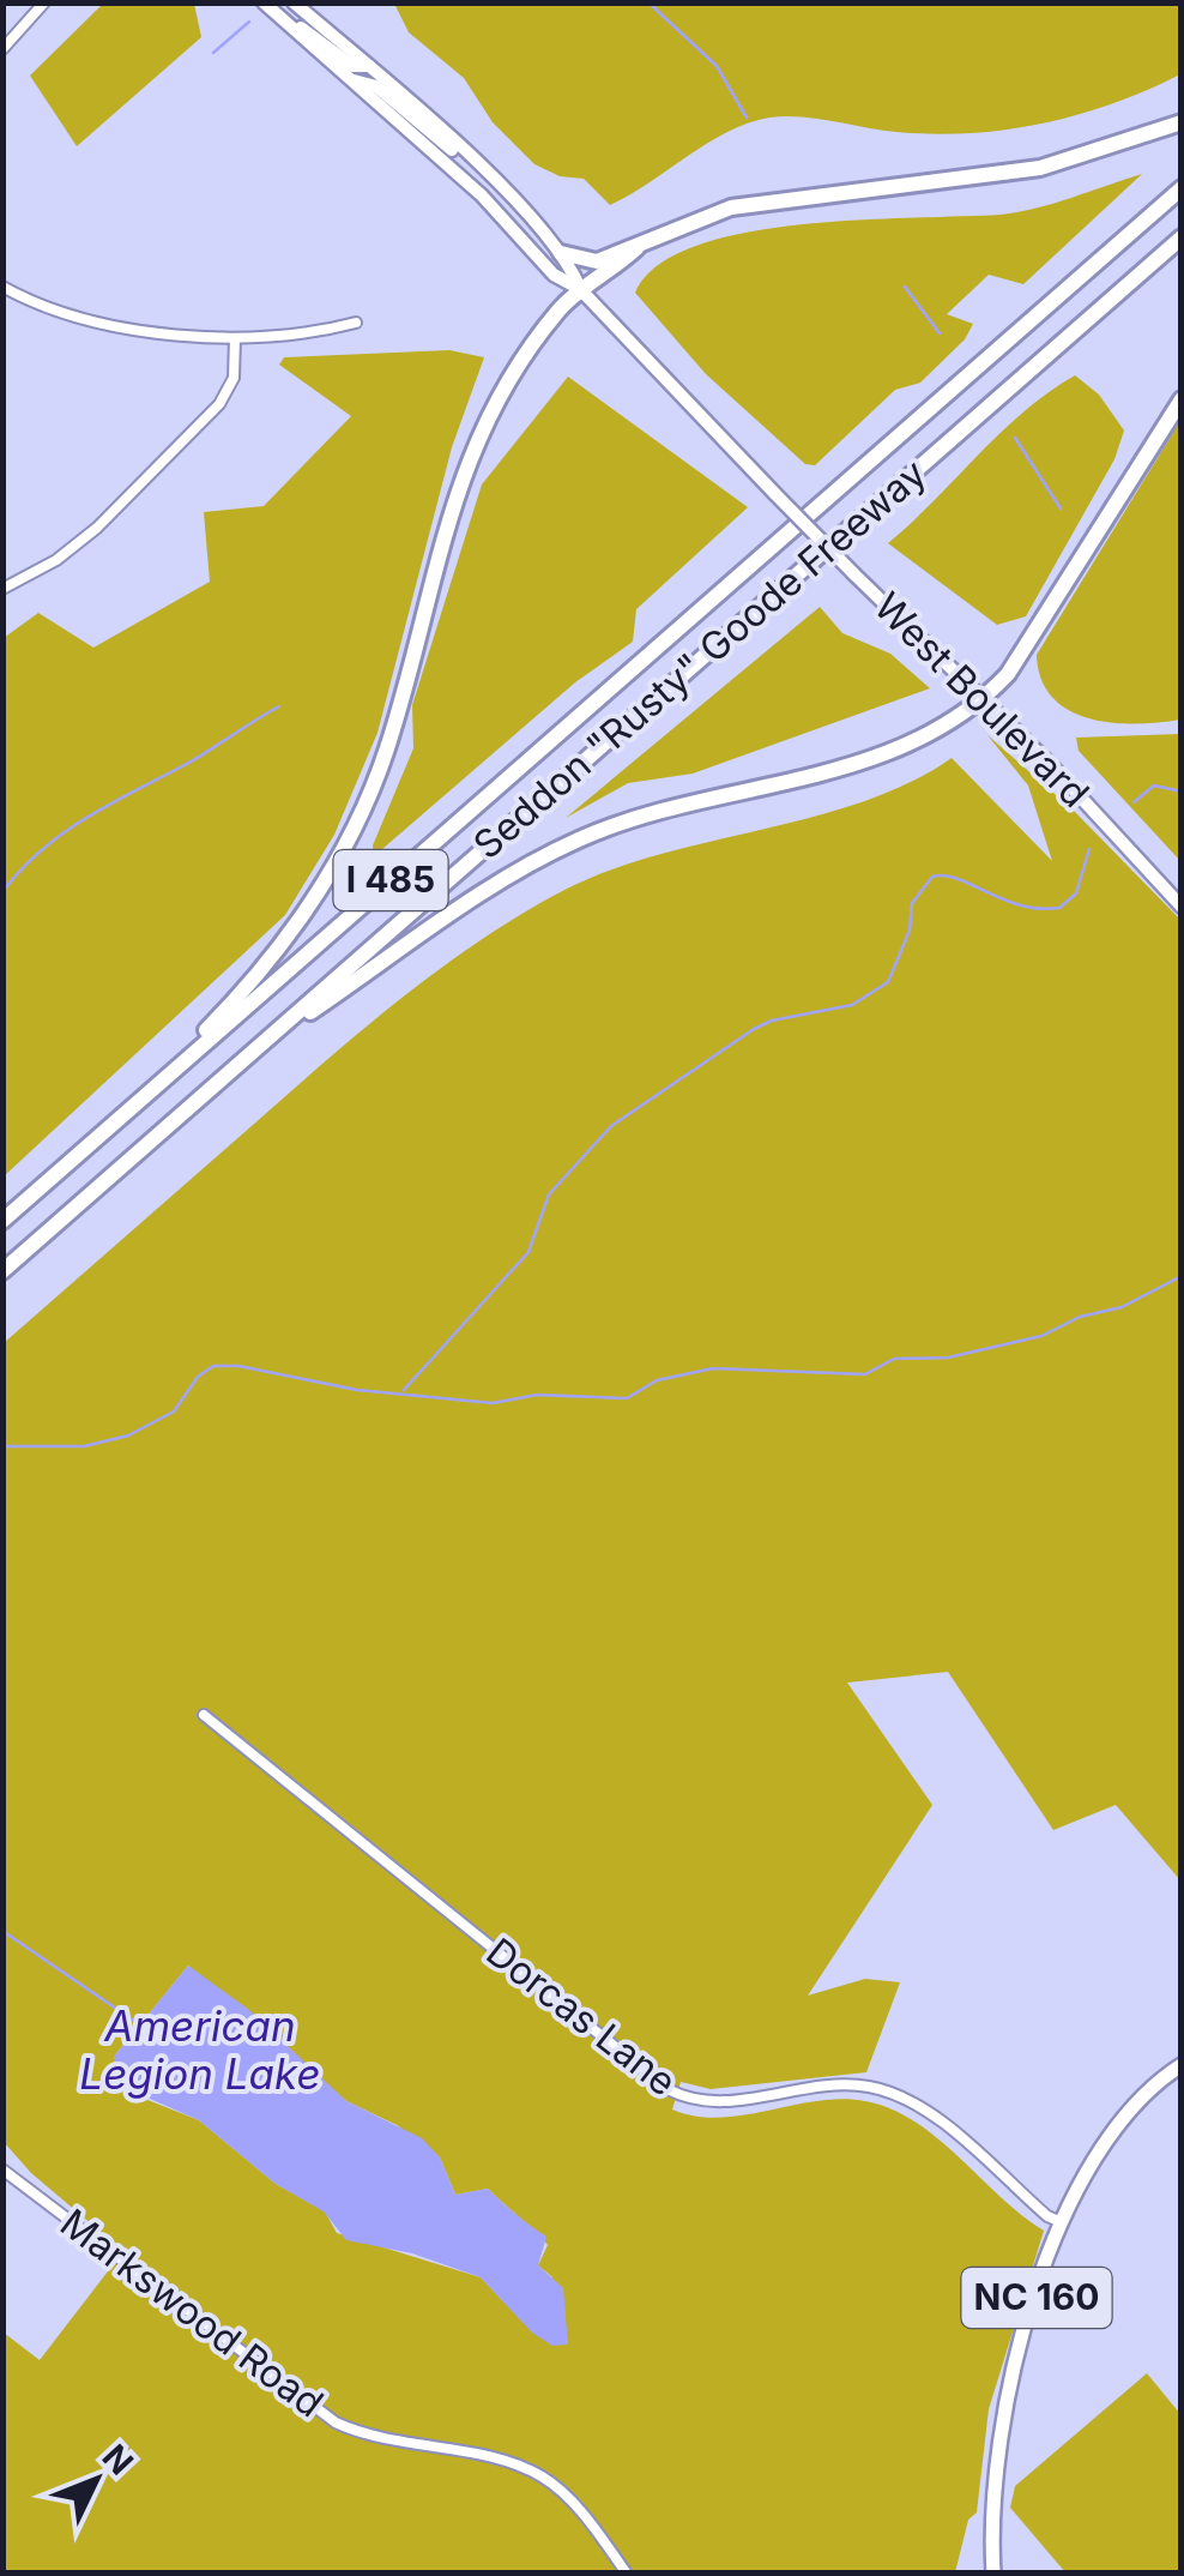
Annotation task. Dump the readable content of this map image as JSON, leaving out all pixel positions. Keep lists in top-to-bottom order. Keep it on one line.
{"streets":{"highway":["Seddon \"Rusty\" Goode Freeway","I 485"],"main road":["NC 160"],"street":["West Boulevard","Dorcas Lane","Markswood Road"]},"crossings":[["Dorcas Lane","NC 160"]],"water":["American Legion Lake"],"north":"top right"}
